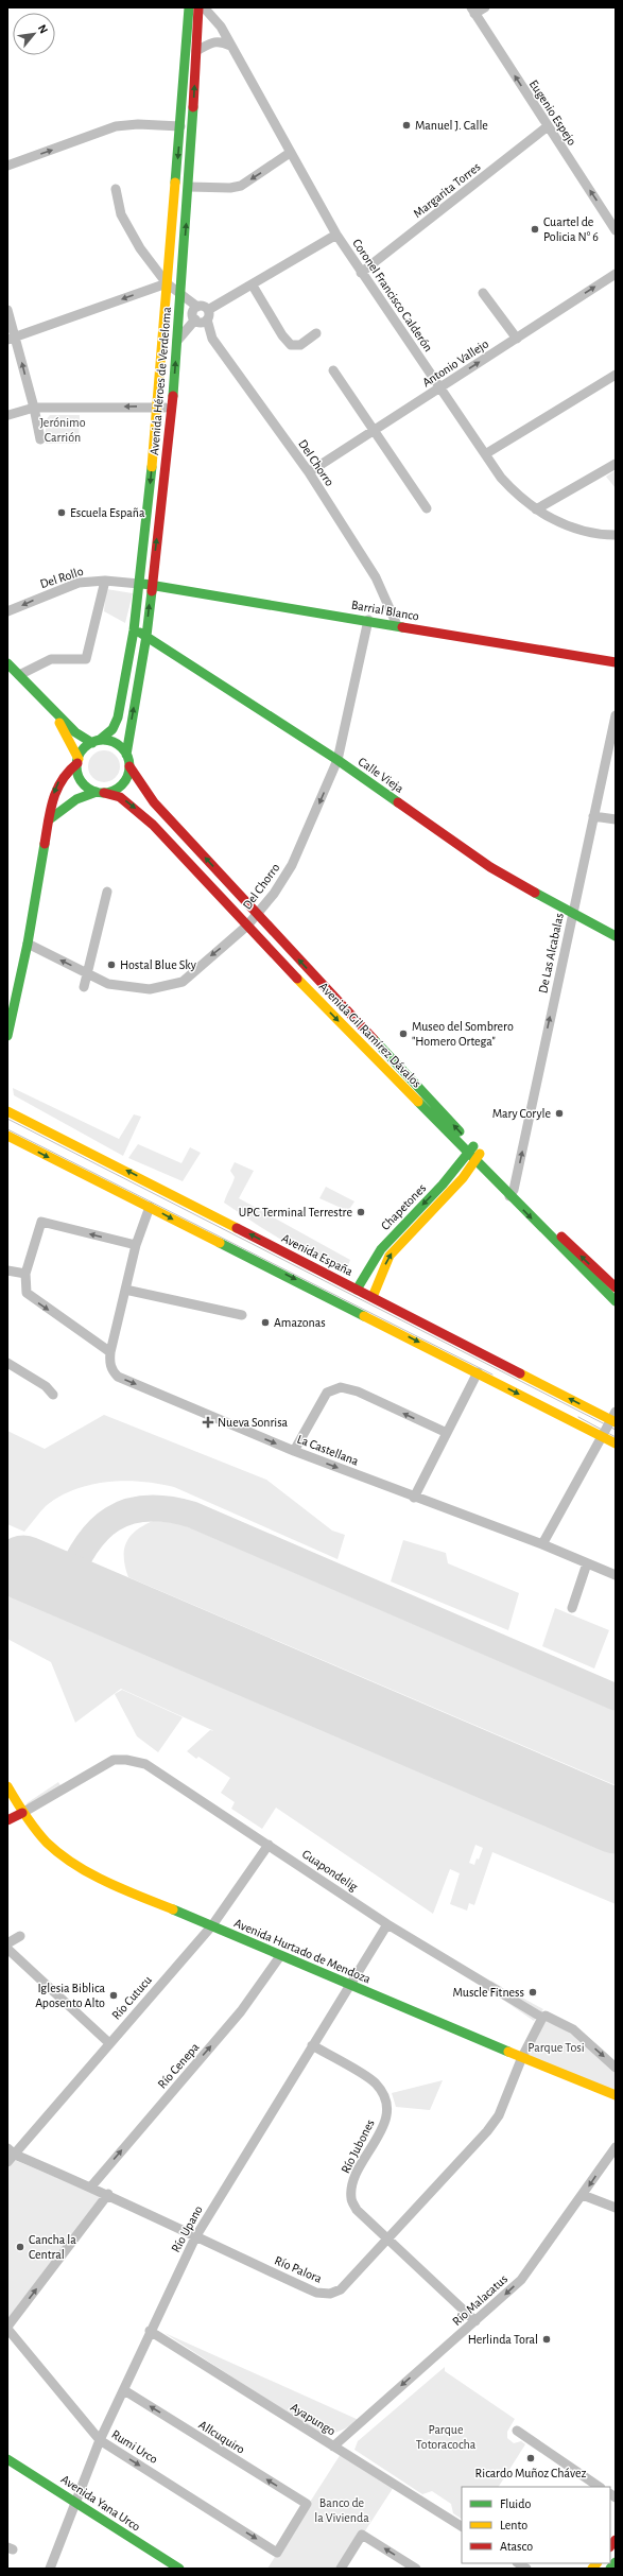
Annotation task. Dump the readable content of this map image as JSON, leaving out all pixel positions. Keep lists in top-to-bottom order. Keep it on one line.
{"streets":{"main road":["Avenida Héroes de Verdeloma","Del Rollo","Barrial Blanco","Calle Vieja","Avenida Gil Ramírez Dávalos","Chapetones","Avenida España","Avenida Hurtado de Mendoza","Avenida Yana Urco"],"street":["Eugenio Espejo","Margarita Torres","Coronel Francisco Calderón","Antonio Vallejo","Del Chorro","De Las Alcabalas","La Castellana","Guapondelig","Río Cutucu","Río Cenepa","Río Jubones","Río Upano","Río Palora","Río Malacatus","Ayapungo","Allcuquiro","Rumi Urco"]},"crossings":[["Eugenio Espejo","Margarita Torres"],["Margarita Torres","Coronel Francisco Calderón"],["Coronel Francisco Calderón","Antonio Vallejo"],["Antonio Vallejo","Del Chorro"],["Avenida Héroes de Verdeloma","Del Rollo"],["Avenida Héroes de Verdeloma","Barrial Blanco"],["Avenida Héroes de Verdeloma","Calle Vieja"],["Avenida Héroes de Verdeloma","Avenida Gil Ramírez Dávalos"],["Del Chorro","Barrial Blanco"],["Del Chorro","Calle Vieja"],["Del Chorro","Avenida Gil Ramírez Dávalos"],["Del Rollo","Barrial Blanco"],["Calle Vieja","De Las Alcabalas"],["De Las Alcabalas","Avenida Gil Ramírez Dávalos"],["Avenida Gil Ramírez Dávalos","Chapetones"],["Chapetones","Avenida España"],["Guapondelig","Avenida Hurtado de Mendoza"],["Guapondelig","Río Cutucu"],["Guapondelig","Río Upano"],["Guapondelig","Río Palora"],["Avenida Hurtado de Mendoza","Río Cutucu"],["Avenida Hurtado de Mendoza","Río Cenepa"],["Avenida Hurtado de Mendoza","Río Upano"],["Avenida Hurtado de Mendoza","Río Palora"],["Río Cutucu","Río Palora"],["Río Cenepa","Río Palora"],["Río Jubones","Río Upano"],["Río Jubones","Río Palora"],["Río Jubones","Río Malacatus"],["Río Upano","Río Palora"],["Río Upano","Ayapungo"],["Río Upano","Allcuquiro"],["Río Upano","Rumi Urco"],["Río Upano","Avenida Yana Urco"],["Río Malacatus","Ayapungo"],["Allcuquiro","Rumi Urco"]],"one_way":["Eugenio Espejo","Del Chorro","Del Rollo","De Las Alcabalas","La Castellana","Río Cenepa","Río Malacatus","Allcuquiro","Rumi Urco"],"parks":["Jerónimo Carrión","Parque Tosi","Parque Totoracocha","Banco de la Vivienda"],"places":{"other":["Manuel J. Calle","Cuartel de Policia N° 6","Escuela España","Hostal Blue Sky","Museo del Sombrero \"Homero Ortega\"","Mary Coryle","UPC Terminal Terrestre","Amazonas","Muscle Fitness","Iglesia Biblica Aposento Alto","Cancha la Central","Herlinda Toral","Ricardo Muñoz Chávez"],"health":["Nueva Sonrisa"]},"legend":["Fluido","Lento","Atasco"],"north":"top right"}
